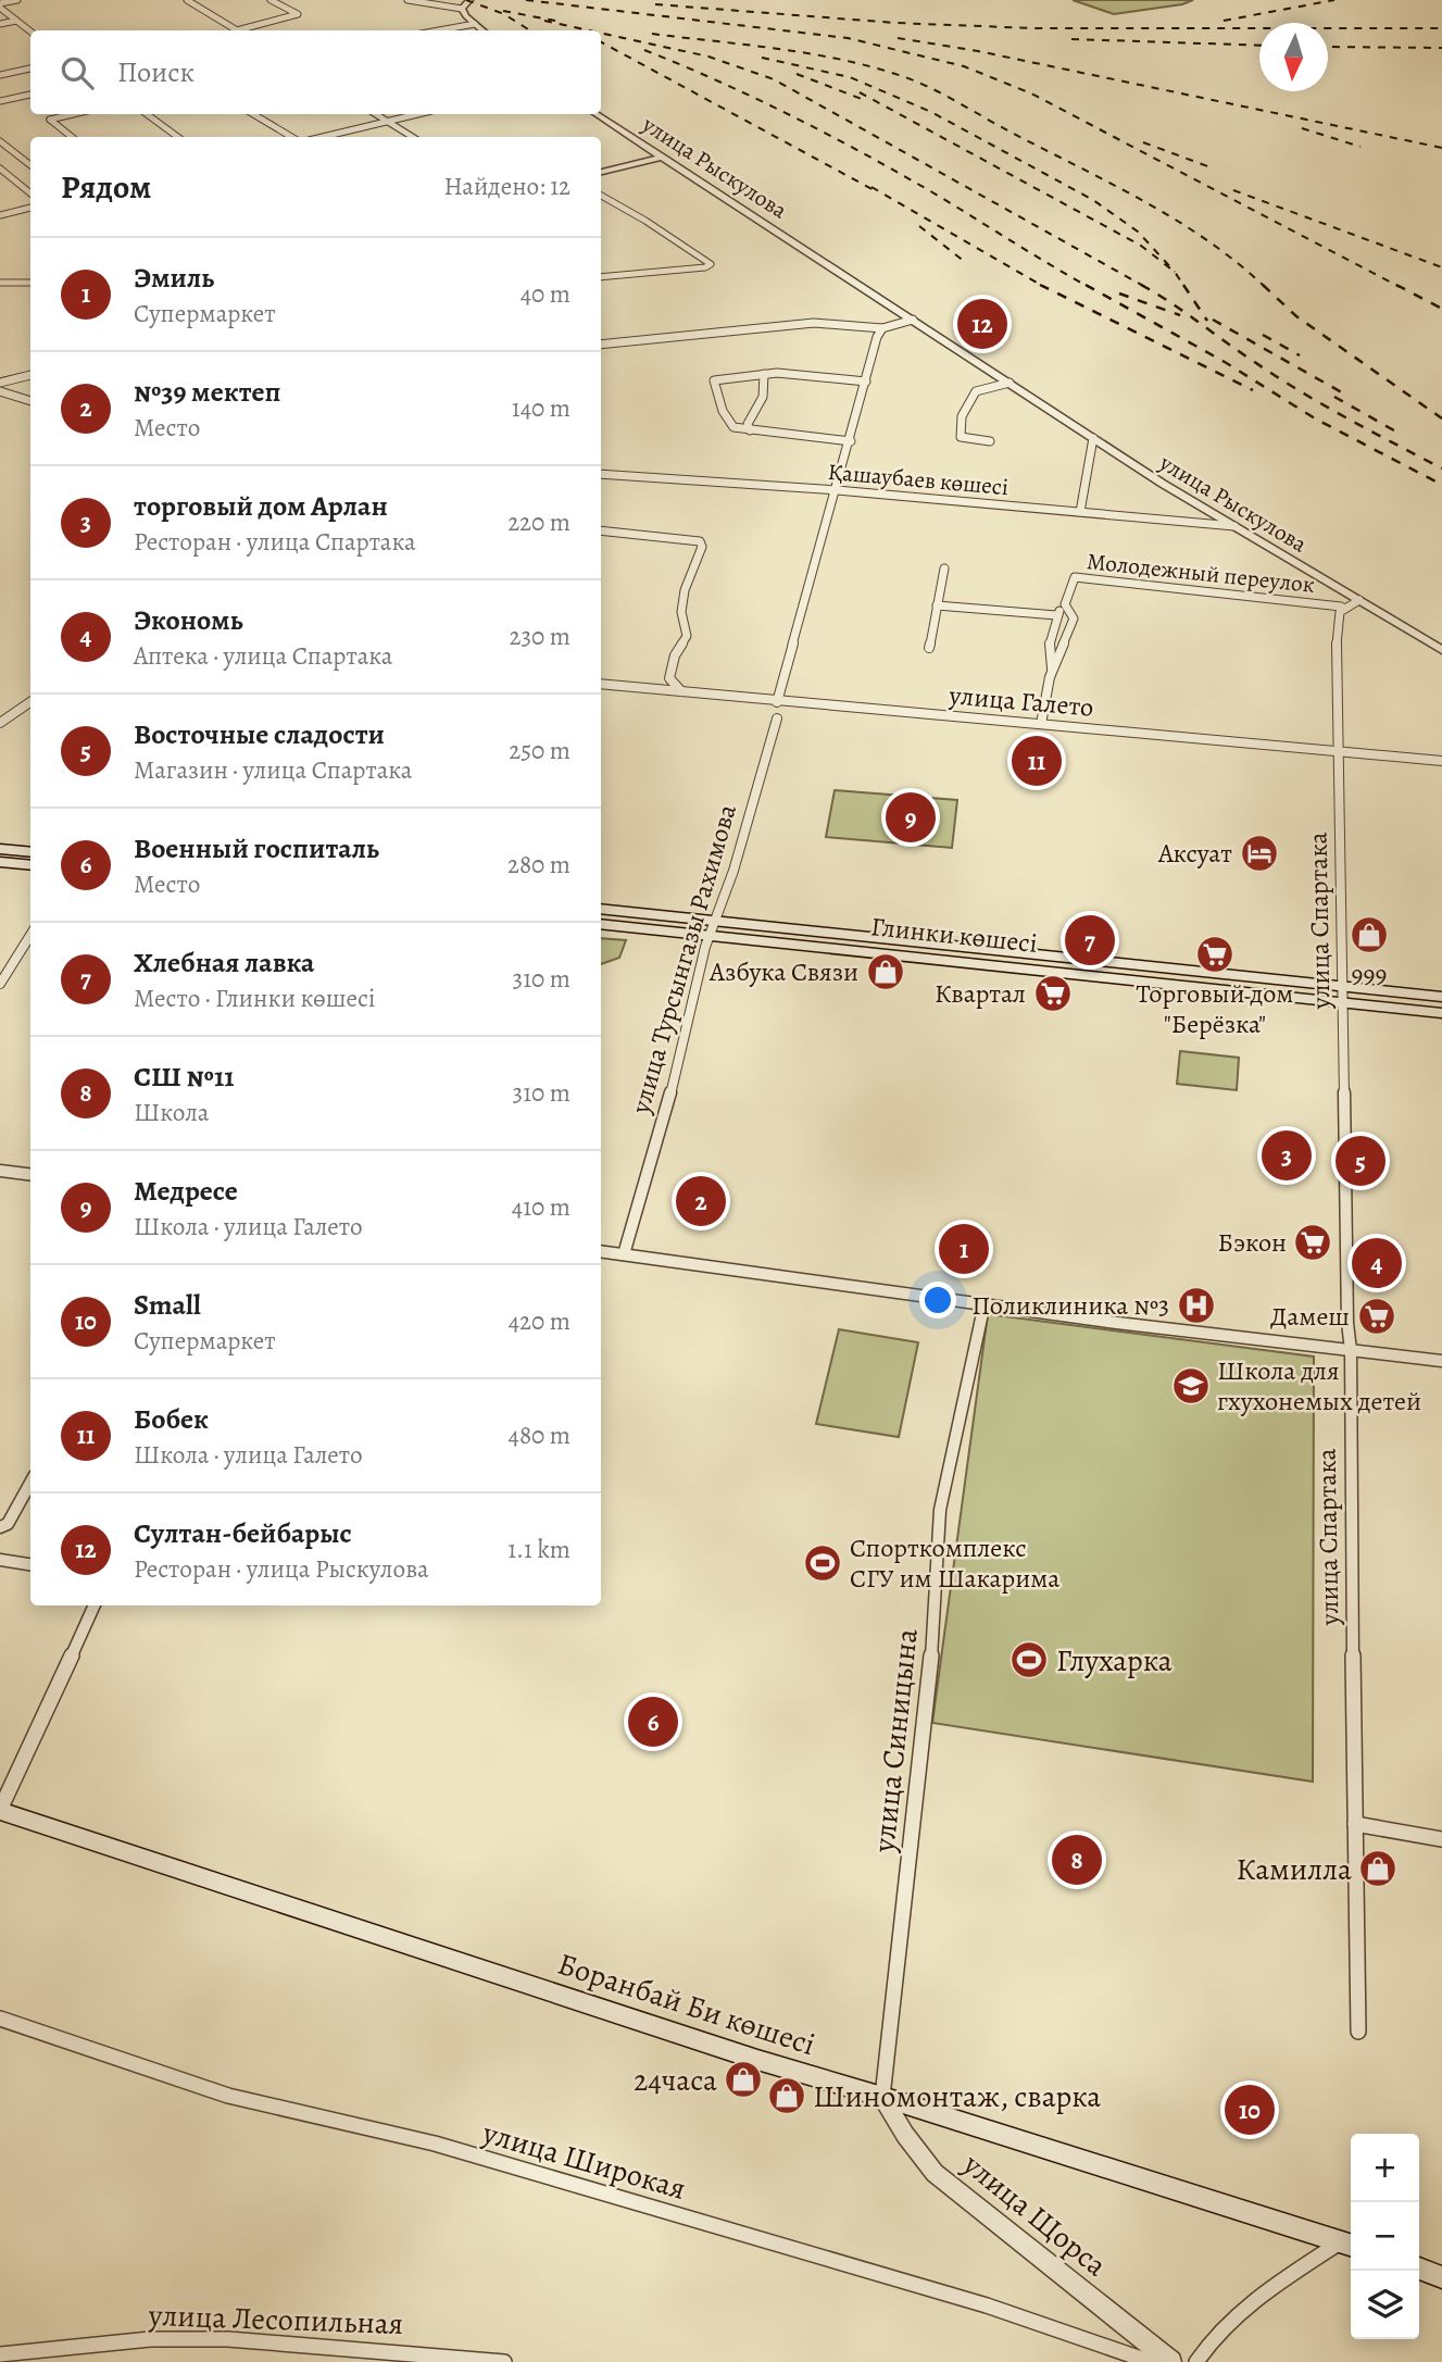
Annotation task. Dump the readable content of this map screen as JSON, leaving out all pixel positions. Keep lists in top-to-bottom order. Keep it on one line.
{"streets":{"main road":["Глинки көшесі","Боранбай Би көшесі"],"street":["улица Рыскулова","Қашаубаев көшесі","Молодежный переулок","улица Галето","улица Спартака","улица Турсынгазы Рахимова","улица Синицына","улица Широкая","улица Щорса","улица Лесопильная"]},"crossings":[["улица Рыскулова","Қашаубаев көшесі"],["Молодежный переулок","улица Галето"],["Молодежный переулок","улица Спартака"],["улица Галето","улица Спартака"],["улица Спартака","Глинки көшесі"],["Глинки көшесі","улица Турсынгазы Рахимова"],["улица Синицына","Боранбай Би көшесі"],["улица Синицына","улица Щорса"],["Боранбай Би көшесі","улица Щорса"]],"places":{"hotel":["Аксуат"],"shop":["999","Азбука Связи","Камилла","24часа","Шиномонтаж, сварка"],"supermarket":["Торговый дом \"Берёзка\"","Квартал","Бэкон","Дамеш"],"hospital":["Поликлиника №3"],"school or university":["Школа для гхухонемых детей"],"sports":["Спорткомплекс СГУ им Шакарима","Глухарка"]},"north":"bottom","page":{"search":"Поиск","heading":["Рядом","Найдено: 12"],"list":[{"mark":"1","name":"Эмиль","note":"Супермаркет","value":"40 m"},{"mark":"2","name":"№39 мектеп","note":"Место","value":"140 m"},{"mark":"3","name":"торговый дом Арлан","note":"Ресторан · улица Спартака","value":"220 m"},{"mark":"4","name":"Экономь","note":"Аптека · улица Спартака","value":"230 m"},{"mark":"5","name":"Восточные сладости","note":"Магазин · улица Спартака","value":"250 m"},{"mark":"6","name":"Военный госпиталь","note":"Место","value":"280 m"},{"mark":"7","name":"Хлебная лавка","note":"Место · Глинки көшесі","value":"310 m"},{"mark":"8","name":"СШ №11","note":"Школа","value":"310 m"},{"mark":"9","name":"Медресе","note":"Школа · улица Галето","value":"410 m"},{"mark":"10","name":"Small","note":"Супермаркет","value":"420 m"},{"mark":"11","name":"Бобек","note":"Школа · улица Галето","value":"480 m"},{"mark":"12","name":"Султан-бейбарыс","note":"Ресторан · улица Рыскулова","value":"1.1 km"}],"pins":["12","11","9","7","3","5","2","1","4","6","8","10"],"map_buttons":["+","−"]}}
